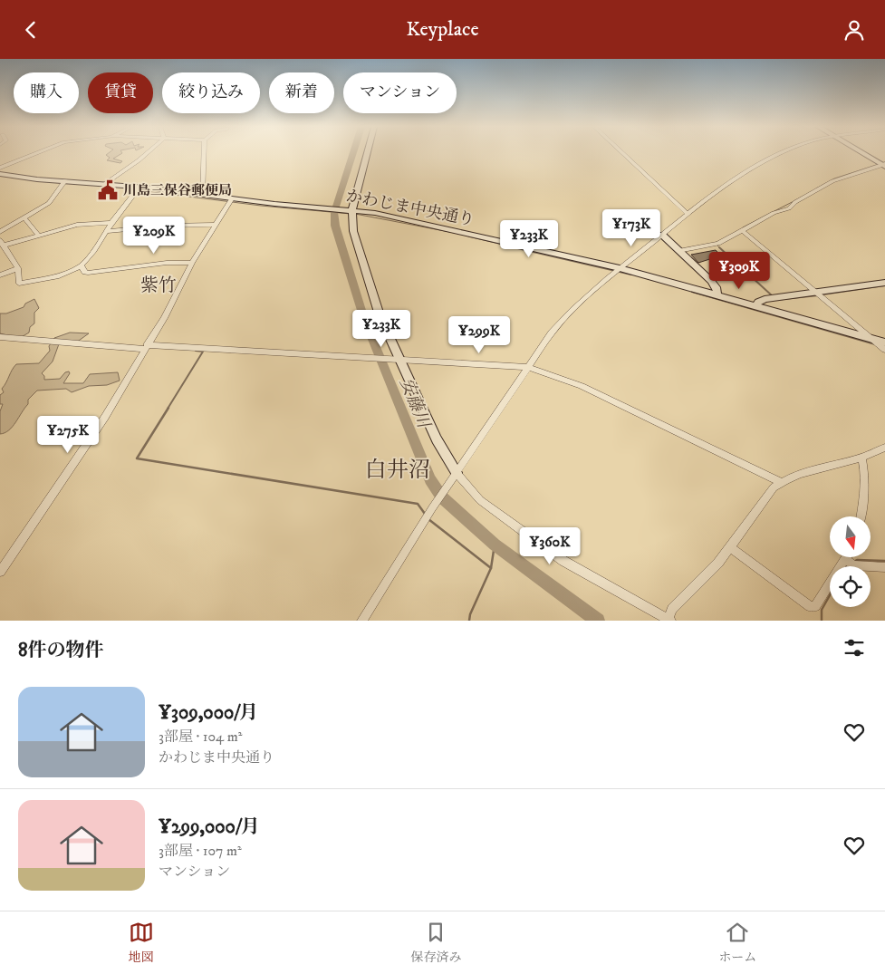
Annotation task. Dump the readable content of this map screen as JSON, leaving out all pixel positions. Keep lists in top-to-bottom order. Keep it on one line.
{"streets":{"street":["かわじま中央通り"]},"districts":["紫竹","白井沼"],"water":["安藤川"],"places":{"public building":["川島三保谷郵便局"]},"north":"bottom","page":{"header":"Keyplace","chip":["購入","賃貸","絞り込み","新着","マンション"],"price":["¥173K","¥209K","¥233K","¥309K","¥233K","¥299K","¥275K","¥360K"],"heading":"8件の物件","list":[{"name":"¥309,000/月","note":"3部屋 · 104 m² · かわじま中央通り"},{"name":"¥299,000/月","note":"3部屋 · 107 m² · マンション"}],"tabs":["地図","保存済み","ホーム"]}}
